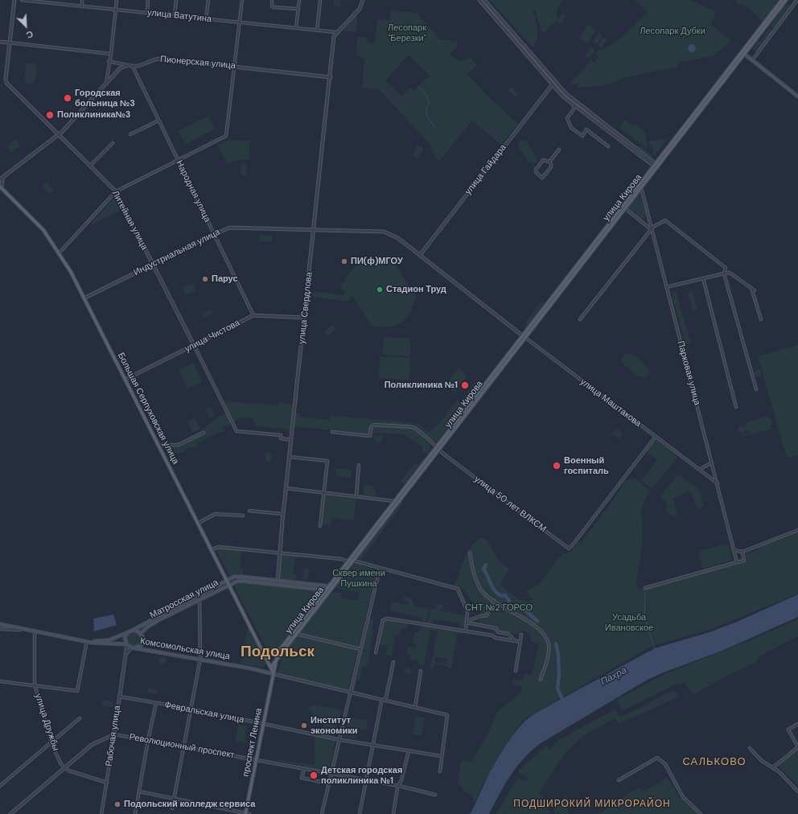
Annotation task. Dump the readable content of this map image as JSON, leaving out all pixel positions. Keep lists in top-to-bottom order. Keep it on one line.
{"streets":{"main road":["улица Кирова","Большая Серпуховская улица","Матросская улица","Комсомольская улица","проспект Ленина"],"street":["улица Ватутина","Пионерская улица","улица Гайдара","Народная улица","Литейная улица","Индустриальная улица","улица Свердлова","улица Чистова","Парковая улица","улица Маштакова","улица 50 лет ВЛКСМ","Февральская улица","улица Дружбы","Рабочая улица","Революционный проспект"]},"crossings":[["улица Ватутина","улица Свердлова"],["Пионерская улица","Народная улица"],["Пионерская улица","улица Свердлова"],["улица Гайдара","Индустриальная улица"],["Народная улица","Индустриальная улица"],["Народная улица","улица Чистова"],["улица Кирова","Индустриальная улица"],["улица Кирова","Парковая улица"],["улица Кирова","улица Маштакова"],["улица Кирова","улица 50 лет ВЛКСМ"],["улица Кирова","Матросская улица"],["улица Кирова","проспект Ленина"],["Литейная улица","Индустриальная улица"],["Литейная улица","улица Свердлова"],["Литейная улица","улица Чистова"],["Индустриальная улица","улица Свердлова"],["Индустриальная улица","улица Маштакова"],["Индустриальная улица","Большая Серпуховская улица"],["улица Свердлова","улица Чистова"],["улица Свердлова","Матросская улица"],["улица Чистова","Большая Серпуховская улица"],["Парковая улица","улица Маштакова"],["улица Маштакова","улица 50 лет ВЛКСМ"],["Большая Серпуховская улица","Матросская улица"],["Большая Серпуховская улица","Комсомольская улица"],["Большая Серпуховская улица","проспект Ленина"],["Матросская улица","Комсомольская улица"],["Матросская улица","Рабочая улица"],["Комсомольская улица","улица Дружбы"],["Комсомольская улица","Рабочая улица"],["Комсомольская улица","проспект Ленина"],["Февральская улица","Рабочая улица"],["Февральская улица","проспект Ленина"],["Рабочая улица","Революционный проспект"],["проспект Ленина","Революционный проспект"]],"districts":["Подольск","САЛЬКОВО","ПОДШИРОКИЙ МИКРОРАЙОН"],"water":["Пахра"],"parks":["Лесопарк \"Березки\"","Лесопарк Дубки","Сквер имени Пушкина","СНТ №2 ГОРСО","Усадьба Ивановское"],"places":["Городская больница №3","Поликлиника№3","ПИ(ф)МГОУ","Парус","Стадион Труд","Поликлиника №1","Военный госпиталь","Институт экономики","Детская городская поликлиника №1","Подольский колледж сервиса"],"north":"bottom right"}
